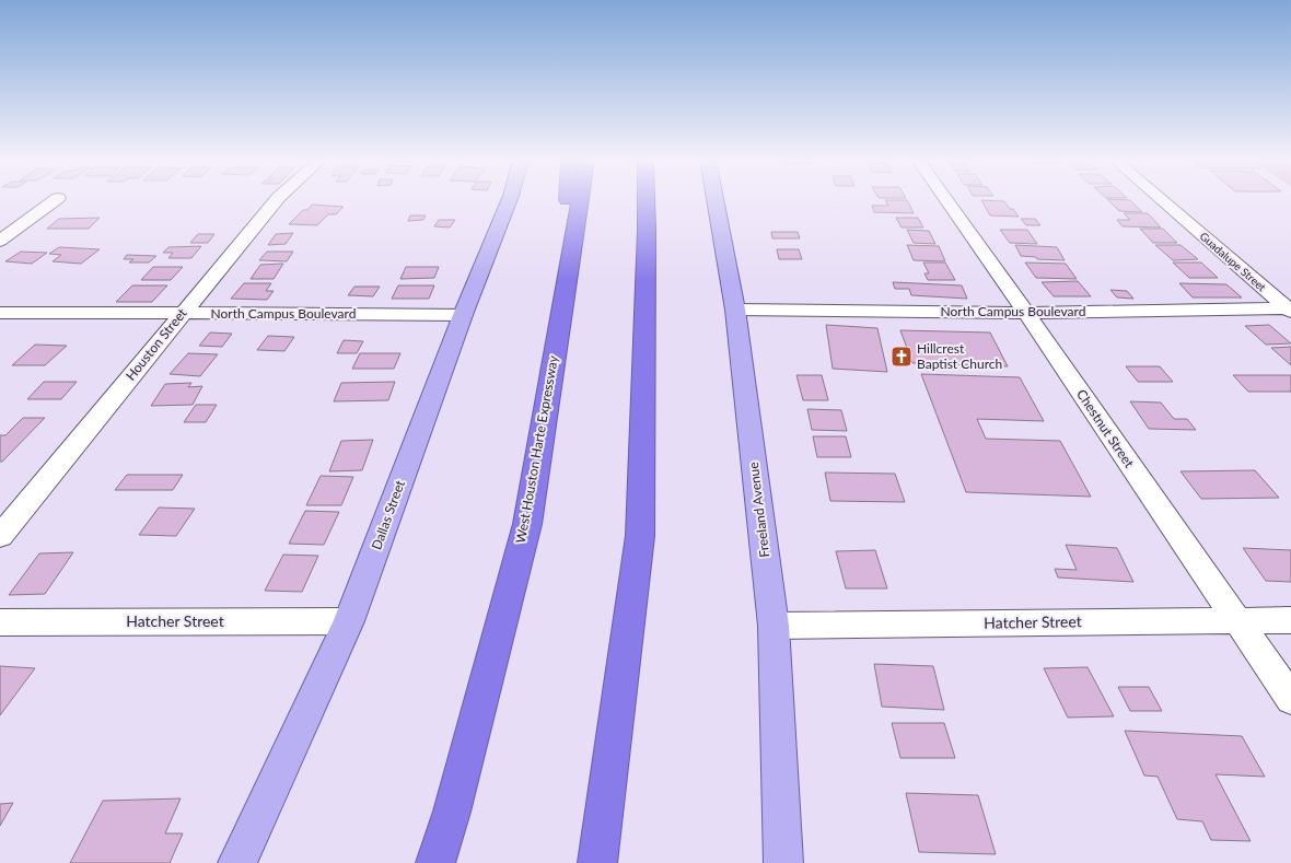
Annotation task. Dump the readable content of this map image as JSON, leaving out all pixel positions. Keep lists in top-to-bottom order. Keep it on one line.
{"streets":{"highway":["West Houston Harte Expressway"],"main road":["Freeland Avenue","Dallas Street"],"street":["Guadalupe Street","North Campus Boulevard","Houston Street","Chestnut Street","Hatcher Street"]},"crossings":[["Guadalupe Street","North Campus Boulevard"],["North Campus Boulevard","Houston Street"],["North Campus Boulevard","Chestnut Street"],["North Campus Boulevard","Freeland Avenue"],["North Campus Boulevard","Dallas Street"],["Chestnut Street","Hatcher Street"],["Freeland Avenue","Hatcher Street"],["Dallas Street","Hatcher Street"]],"places":{"church":["Hillcrest Baptist Church"]}}
